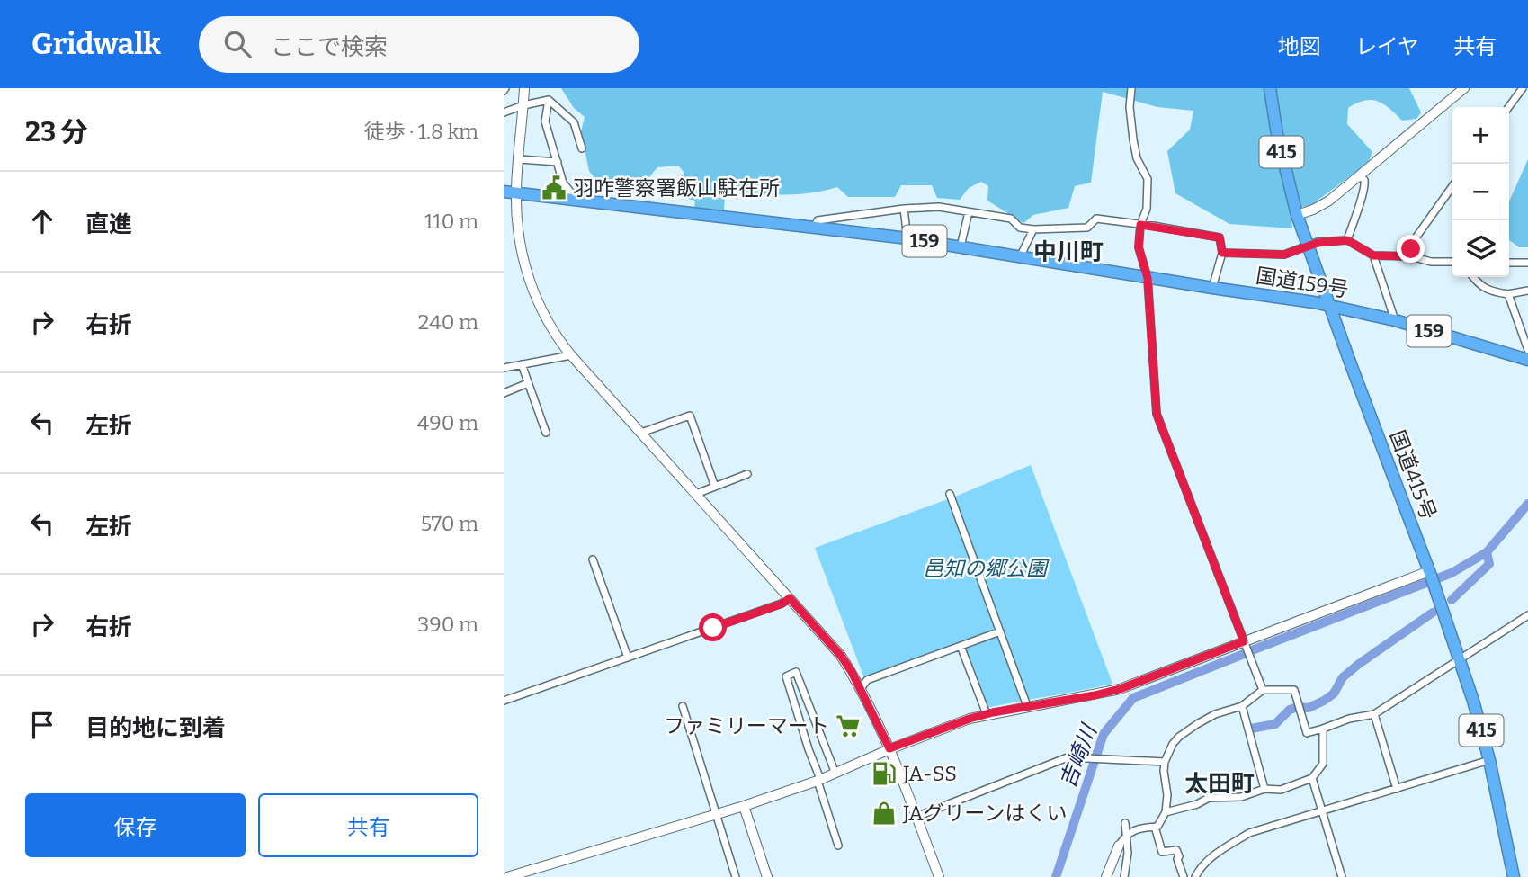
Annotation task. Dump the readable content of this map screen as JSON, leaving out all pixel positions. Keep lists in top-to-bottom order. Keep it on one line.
{"streets":{"highway":["415","159","国道159号","国道415号"]},"crossings":[["国道159号","国道415号"]],"districts":["中川町","太田町"],"water":["吉崎川"],"parks":["邑知の郷公園"],"places":{"public building":["羽咋警察署飯山駐在所"],"supermarket":["ファミリーマート"],"fuel station":["JA-SS"],"shop":["JAグリーンはくい"]},"page":{"header":"Gridwalk","search":"ここで検索","nav":["地図","レイヤ","共有"],"heading":["23 分","徒歩 · 1.8 km"],"map_buttons":["+","−"],"list":[["直進","110 m"],["右折","240 m"],["左折","490 m"],["左折","570 m"],["右折","390 m"],"目的地に到着"],"buttons":["保存","共有"]}}
